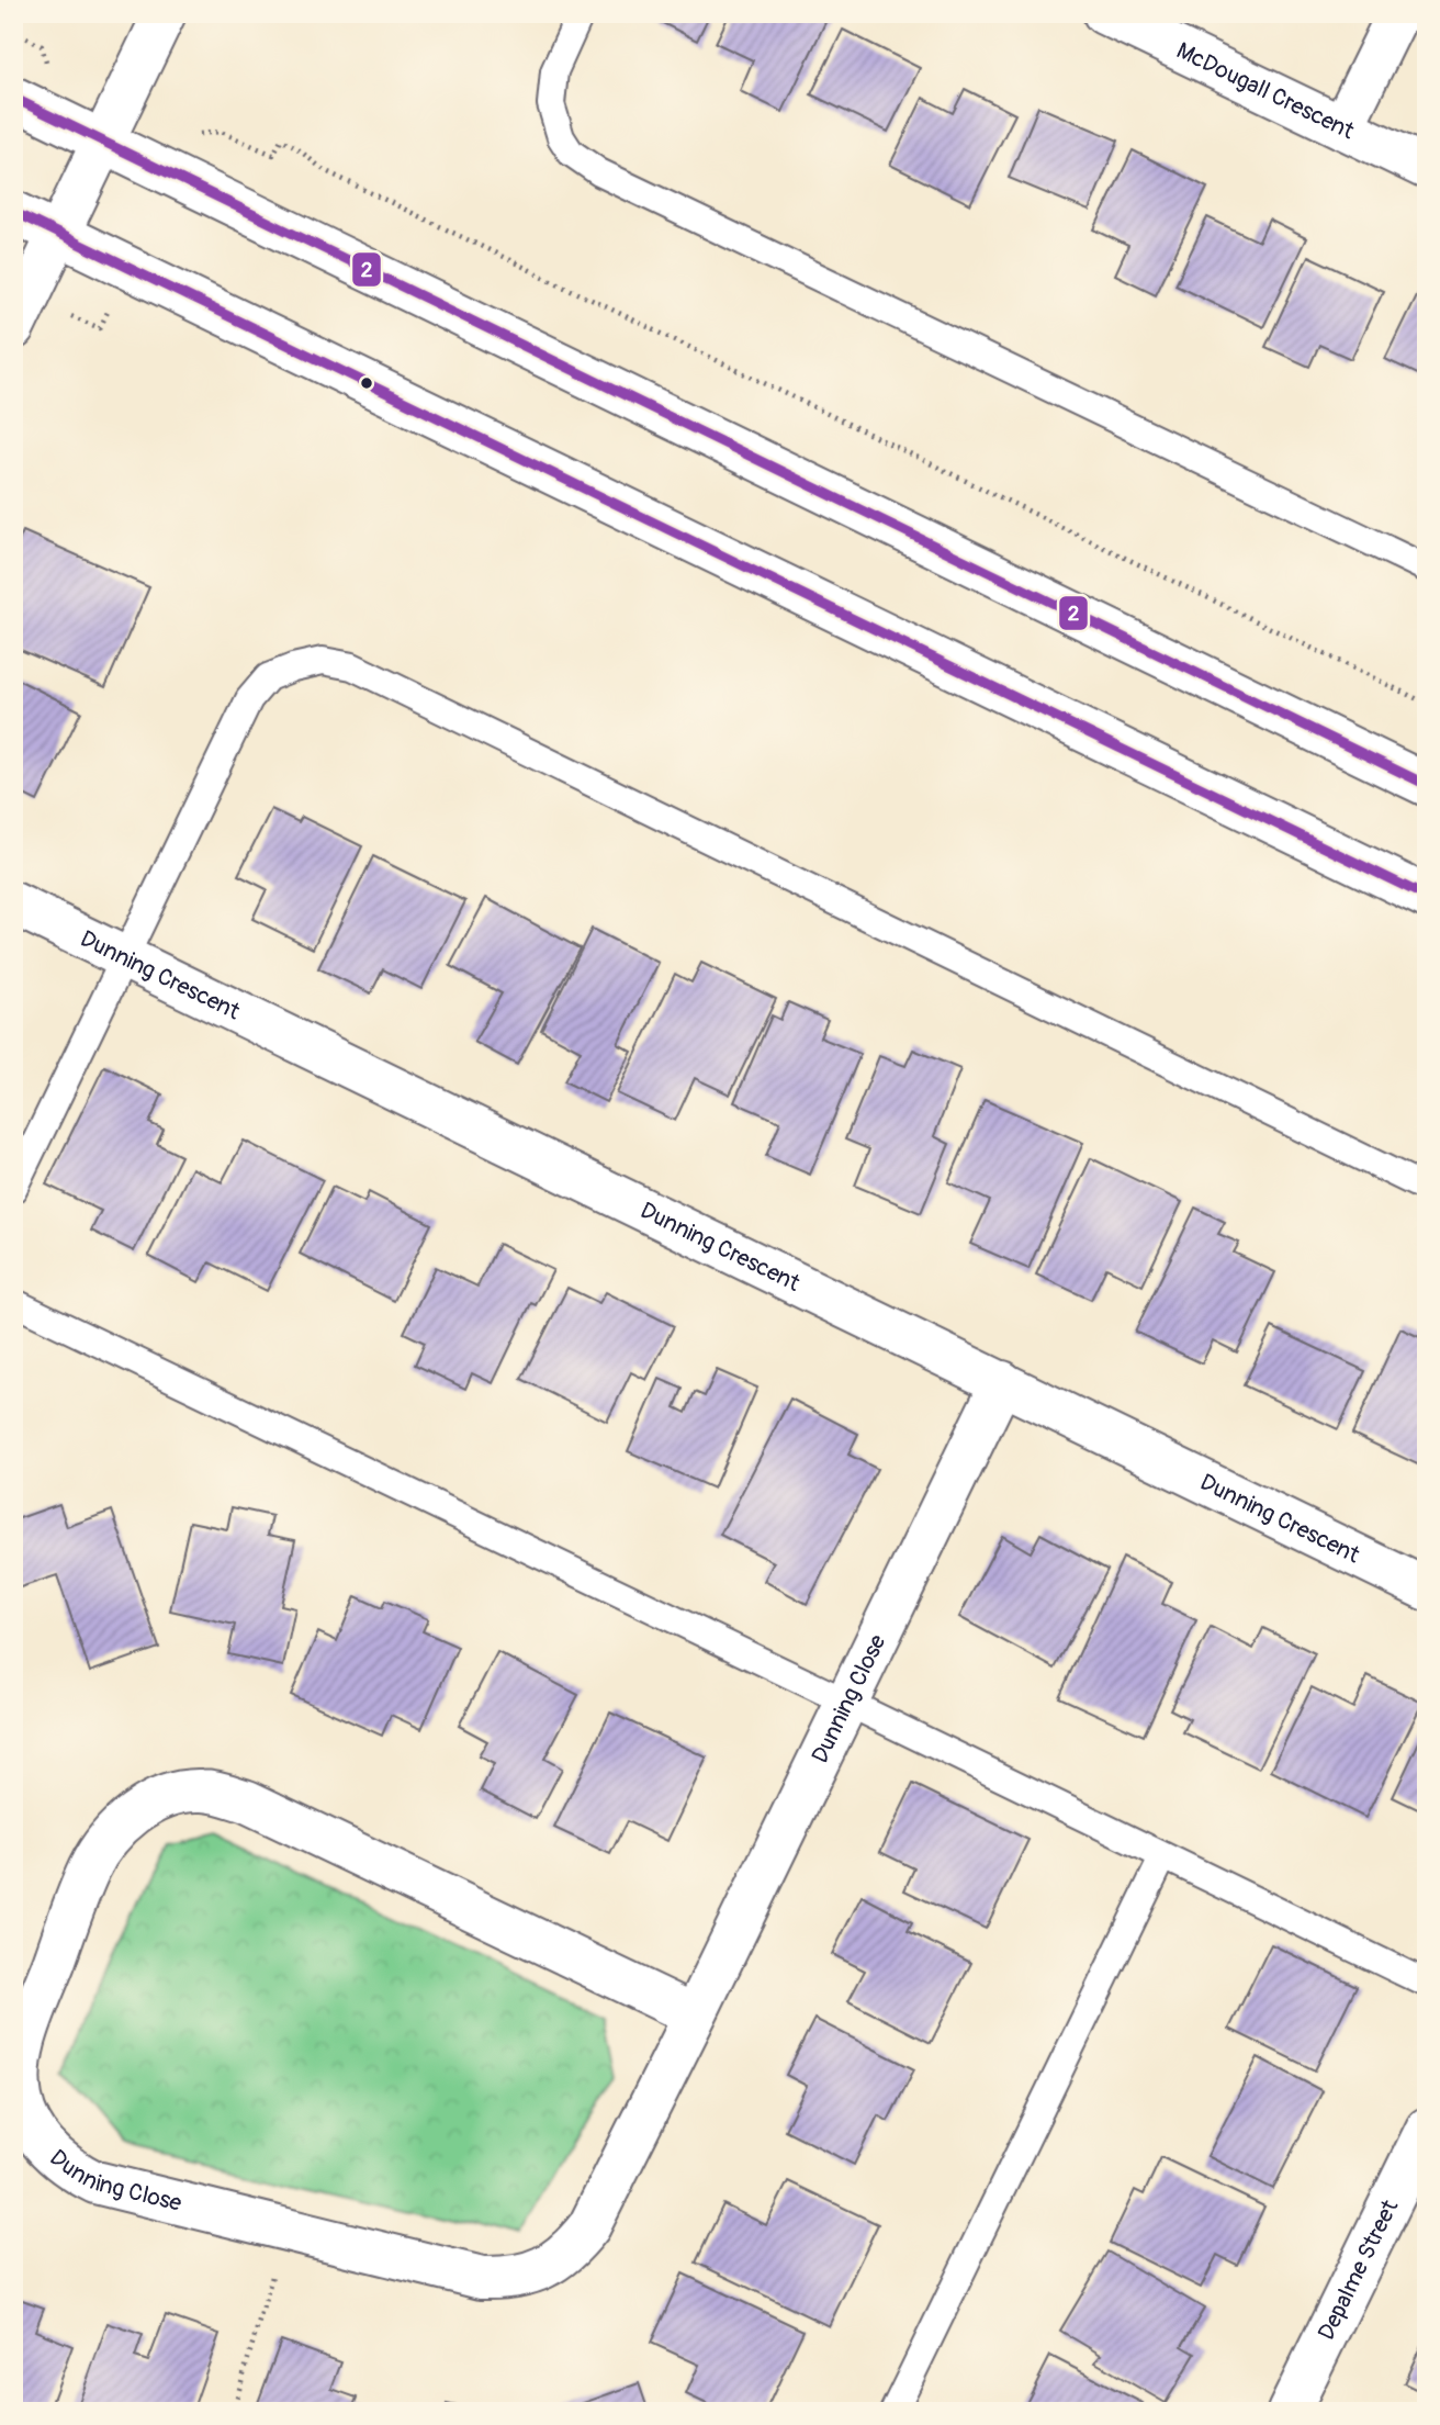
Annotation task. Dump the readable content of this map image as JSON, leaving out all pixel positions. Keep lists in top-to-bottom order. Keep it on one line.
{"streets":{"street":["McDougall Crescent","Dunning Crescent","Dunning Close","Depalme Street"]},"crossings":[["Dunning Crescent","Dunning Close"]],"lines":["transit line 2"]}
